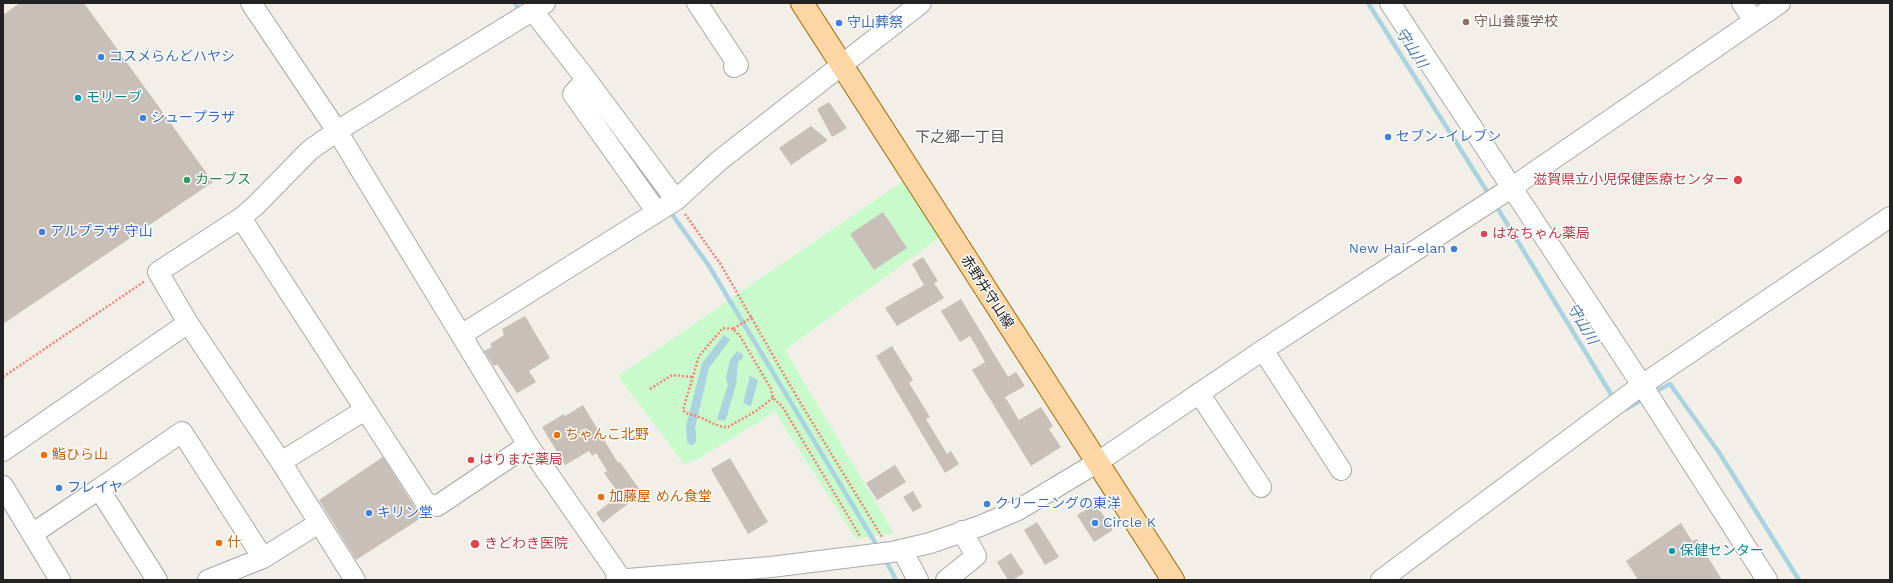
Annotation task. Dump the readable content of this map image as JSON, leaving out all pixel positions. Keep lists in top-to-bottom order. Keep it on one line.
{"streets":{"main road":["赤野井守山線"]},"districts":["下之郷一丁目"],"water":["守山川"],"places":["守山養護学校","守山葬祭","コスメらんどハヤシ","モリーブ","シュープラザ","セブン-イレブン","カーブス","滋賀県立小児保健医療センター","アルプラザ 守山","はなちゃん薬局","New Hair-elan","ちゃんこ北野","鮨ひら山","はりまだ薬局","フレイヤ","加藤屋 めん食堂","クリーニングの東洋","キリン堂","Circle K","什","きどわき医院","保健センター"]}
